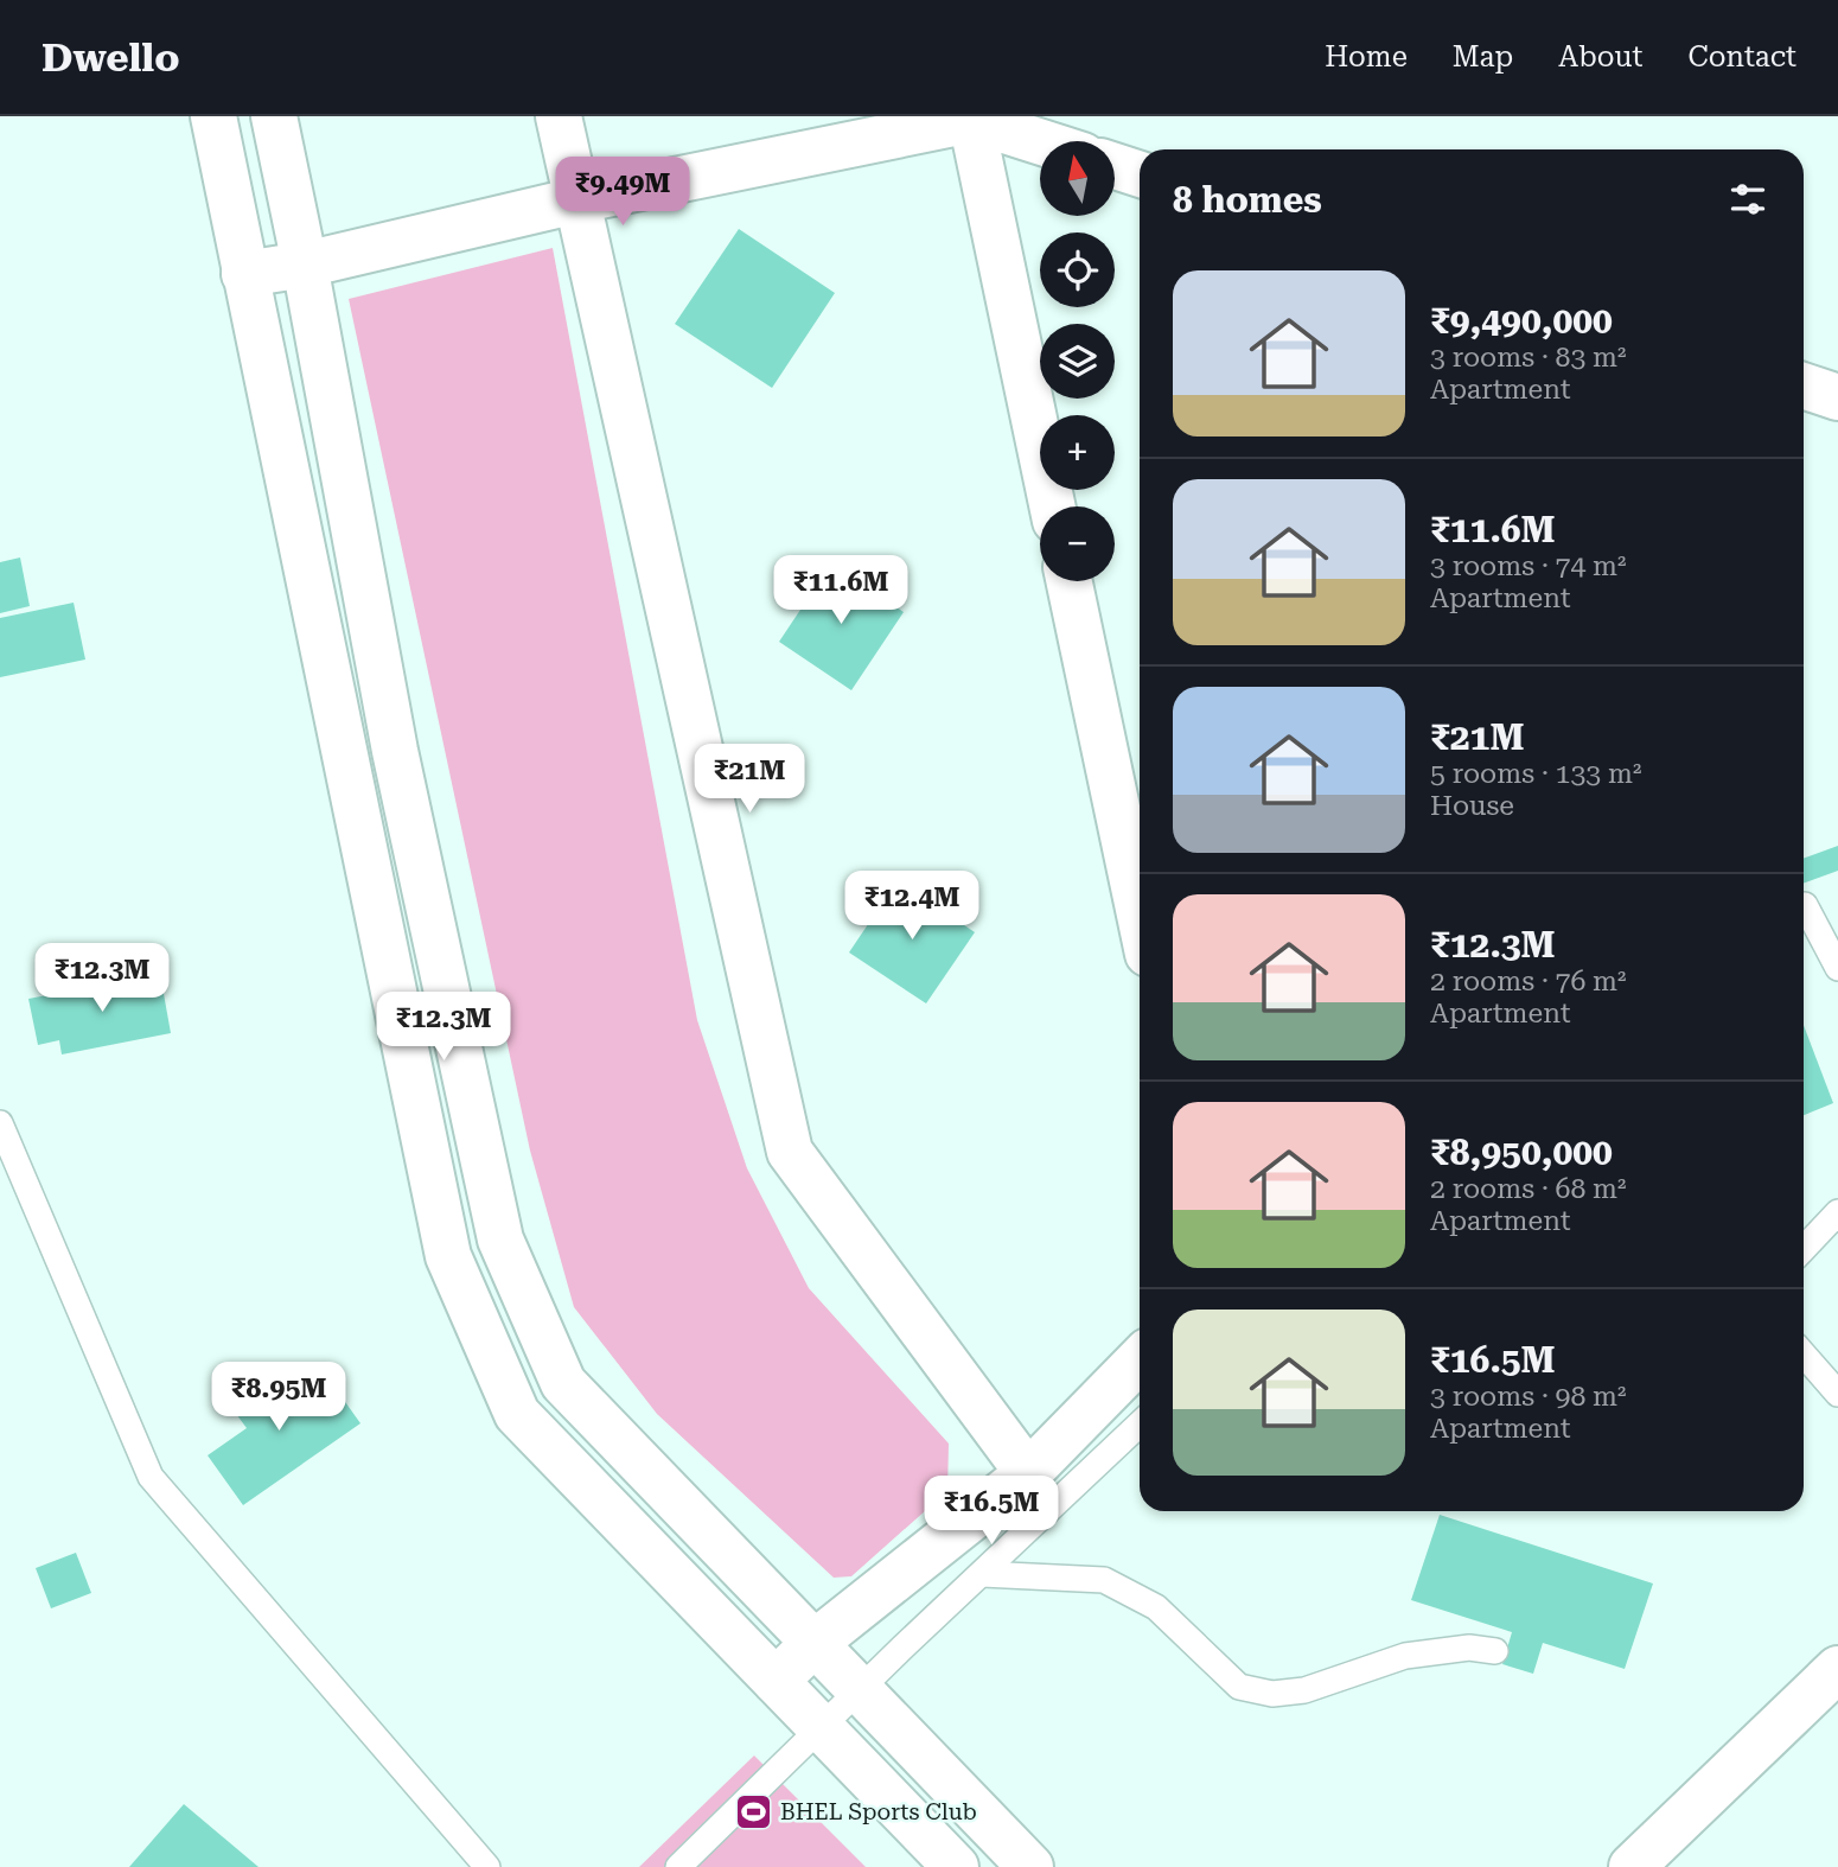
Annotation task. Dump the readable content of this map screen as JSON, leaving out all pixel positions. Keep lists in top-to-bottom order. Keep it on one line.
{"places":{"sports":["BHEL Sports Club"]},"north":"top","page":{"header":"Dwello","nav":["Home","Map","About","Contact"],"map_buttons":["+","−"],"heading":"8 homes","price":["₹9.49M","₹11.6M","₹21M","₹12.4M","₹12.3M","₹12.3M","₹8.95M","₹16.5M"],"list":[{"name":"₹9,490,000","note":"3 rooms · 83 m² · Apartment"},{"name":"₹11.6M","note":"3 rooms · 74 m² · Apartment"},{"name":"₹21M","note":"5 rooms · 133 m² · House"},{"name":"₹12.3M","note":"2 rooms · 76 m² · Apartment"},{"name":"₹8,950,000","note":"2 rooms · 68 m² · Apartment"},{"name":"₹16.5M","note":"3 rooms · 98 m² · Apartment"}]}}
